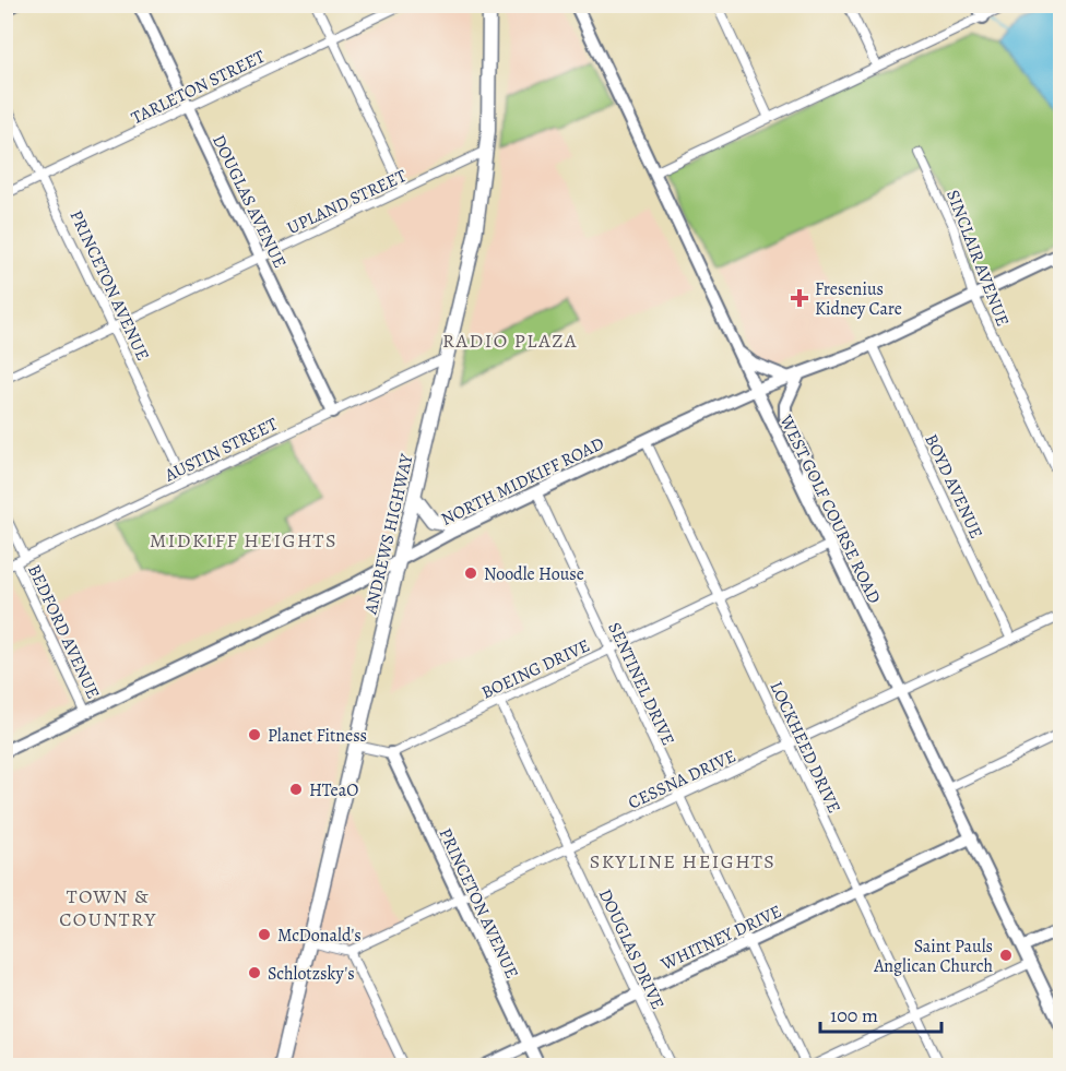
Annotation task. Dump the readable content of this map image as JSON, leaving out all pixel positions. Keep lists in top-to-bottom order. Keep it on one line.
{"streets":{"main road":["DOUGLAS AVENUE","PRINCETON AVENUE","NORTH MIDKIFF ROAD","WEST GOLF COURSE ROAD","ANDREWS HIGHWAY","WHITNEY DRIVE"],"street":["TARLETON STREET","UPLAND STREET","SINCLAIR AVENUE","AUSTIN STREET","BOYD AVENUE","BEDFORD AVENUE","BOEING DRIVE","SENTINEL DRIVE","LOCKHEED DRIVE","CESSNA DRIVE","DOUGLAS DRIVE"]},"crossings":[["TARLETON STREET","DOUGLAS AVENUE"],["TARLETON STREET","PRINCETON AVENUE"],["DOUGLAS AVENUE","UPLAND STREET"],["DOUGLAS AVENUE","AUSTIN STREET"],["UPLAND STREET","PRINCETON AVENUE"],["UPLAND STREET","ANDREWS HIGHWAY"],["SINCLAIR AVENUE","NORTH MIDKIFF ROAD"],["PRINCETON AVENUE","AUSTIN STREET"],["PRINCETON AVENUE","BOEING DRIVE"],["PRINCETON AVENUE","CESSNA DRIVE"],["PRINCETON AVENUE","WHITNEY DRIVE"],["AUSTIN STREET","ANDREWS HIGHWAY"],["AUSTIN STREET","BEDFORD AVENUE"],["NORTH MIDKIFF ROAD","BOYD AVENUE"],["NORTH MIDKIFF ROAD","WEST GOLF COURSE ROAD"],["NORTH MIDKIFF ROAD","ANDREWS HIGHWAY"],["NORTH MIDKIFF ROAD","BEDFORD AVENUE"],["NORTH MIDKIFF ROAD","SENTINEL DRIVE"],["NORTH MIDKIFF ROAD","LOCKHEED DRIVE"],["BOYD AVENUE","CESSNA DRIVE"],["WEST GOLF COURSE ROAD","BOEING DRIVE"],["WEST GOLF COURSE ROAD","CESSNA DRIVE"],["WEST GOLF COURSE ROAD","WHITNEY DRIVE"],["BOEING DRIVE","SENTINEL DRIVE"],["BOEING DRIVE","LOCKHEED DRIVE"],["BOEING DRIVE","DOUGLAS DRIVE"],["SENTINEL DRIVE","CESSNA DRIVE"],["SENTINEL DRIVE","WHITNEY DRIVE"],["LOCKHEED DRIVE","CESSNA DRIVE"],["LOCKHEED DRIVE","WHITNEY DRIVE"],["CESSNA DRIVE","DOUGLAS DRIVE"],["WHITNEY DRIVE","DOUGLAS DRIVE"]],"districts":["RADIO PLAZA","MIDKIFF HEIGHTS","SKYLINE HEIGHTS","TOWN & COUNTRY"],"places":{"health":["Fresenius Kidney Care"],"other":["Noodle House","Planet Fitness","HTeaO","McDonald's","Saint Pauls Anglican Church","Schlotzsky's"]},"scale_bar":"100 m"}
